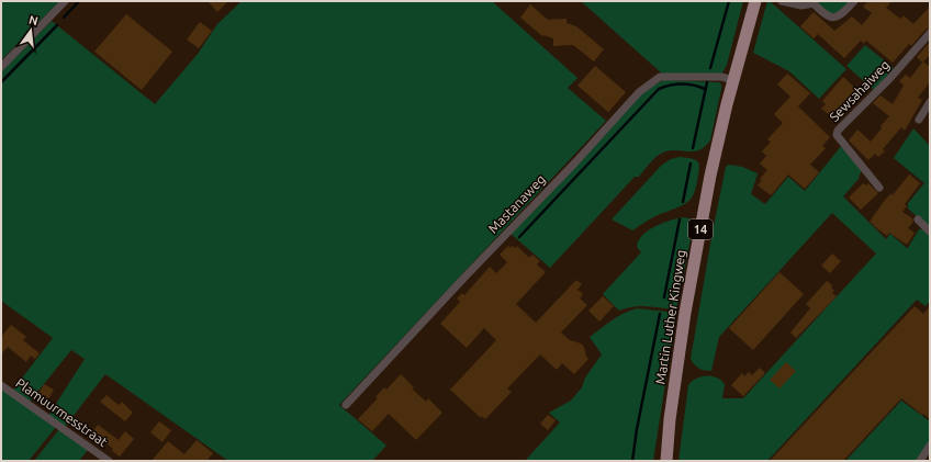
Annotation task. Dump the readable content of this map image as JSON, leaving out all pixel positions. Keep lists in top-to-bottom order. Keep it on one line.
{"streets":{"main road":["14","Martin Luther Kingweg"],"street":["Sewsahaiweg","Mastanaweg","Plamuurmesstraat"]},"crossings":[["Mastanaweg","Martin Luther Kingweg"]],"north":"top"}
